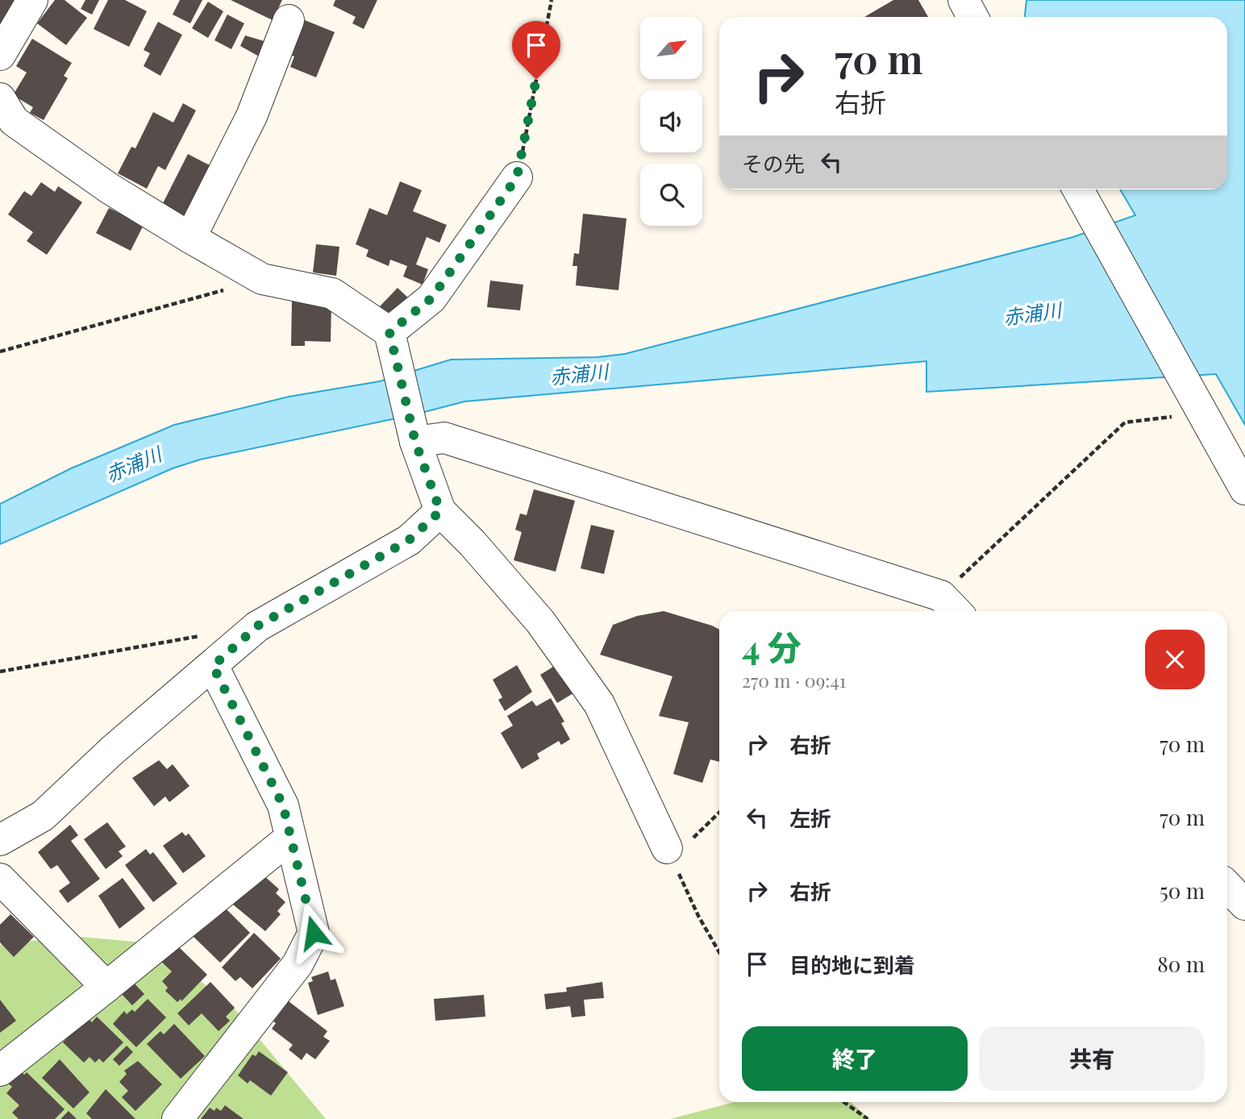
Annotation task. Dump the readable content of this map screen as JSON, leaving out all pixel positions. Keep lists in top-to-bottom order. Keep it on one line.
{"water":["赤浦川"],"north":"top right","page":{"turn":["70 m","右折"],"then":"その先","heading":["4 分","270 m · 09:41"],"list":[{"name":"右折","value":"70 m"},{"name":"左折","value":"70 m"},{"name":"右折","value":"50 m"},{"name":"目的地に到着","value":"80 m"}],"buttons":["終了","共有"]}}
